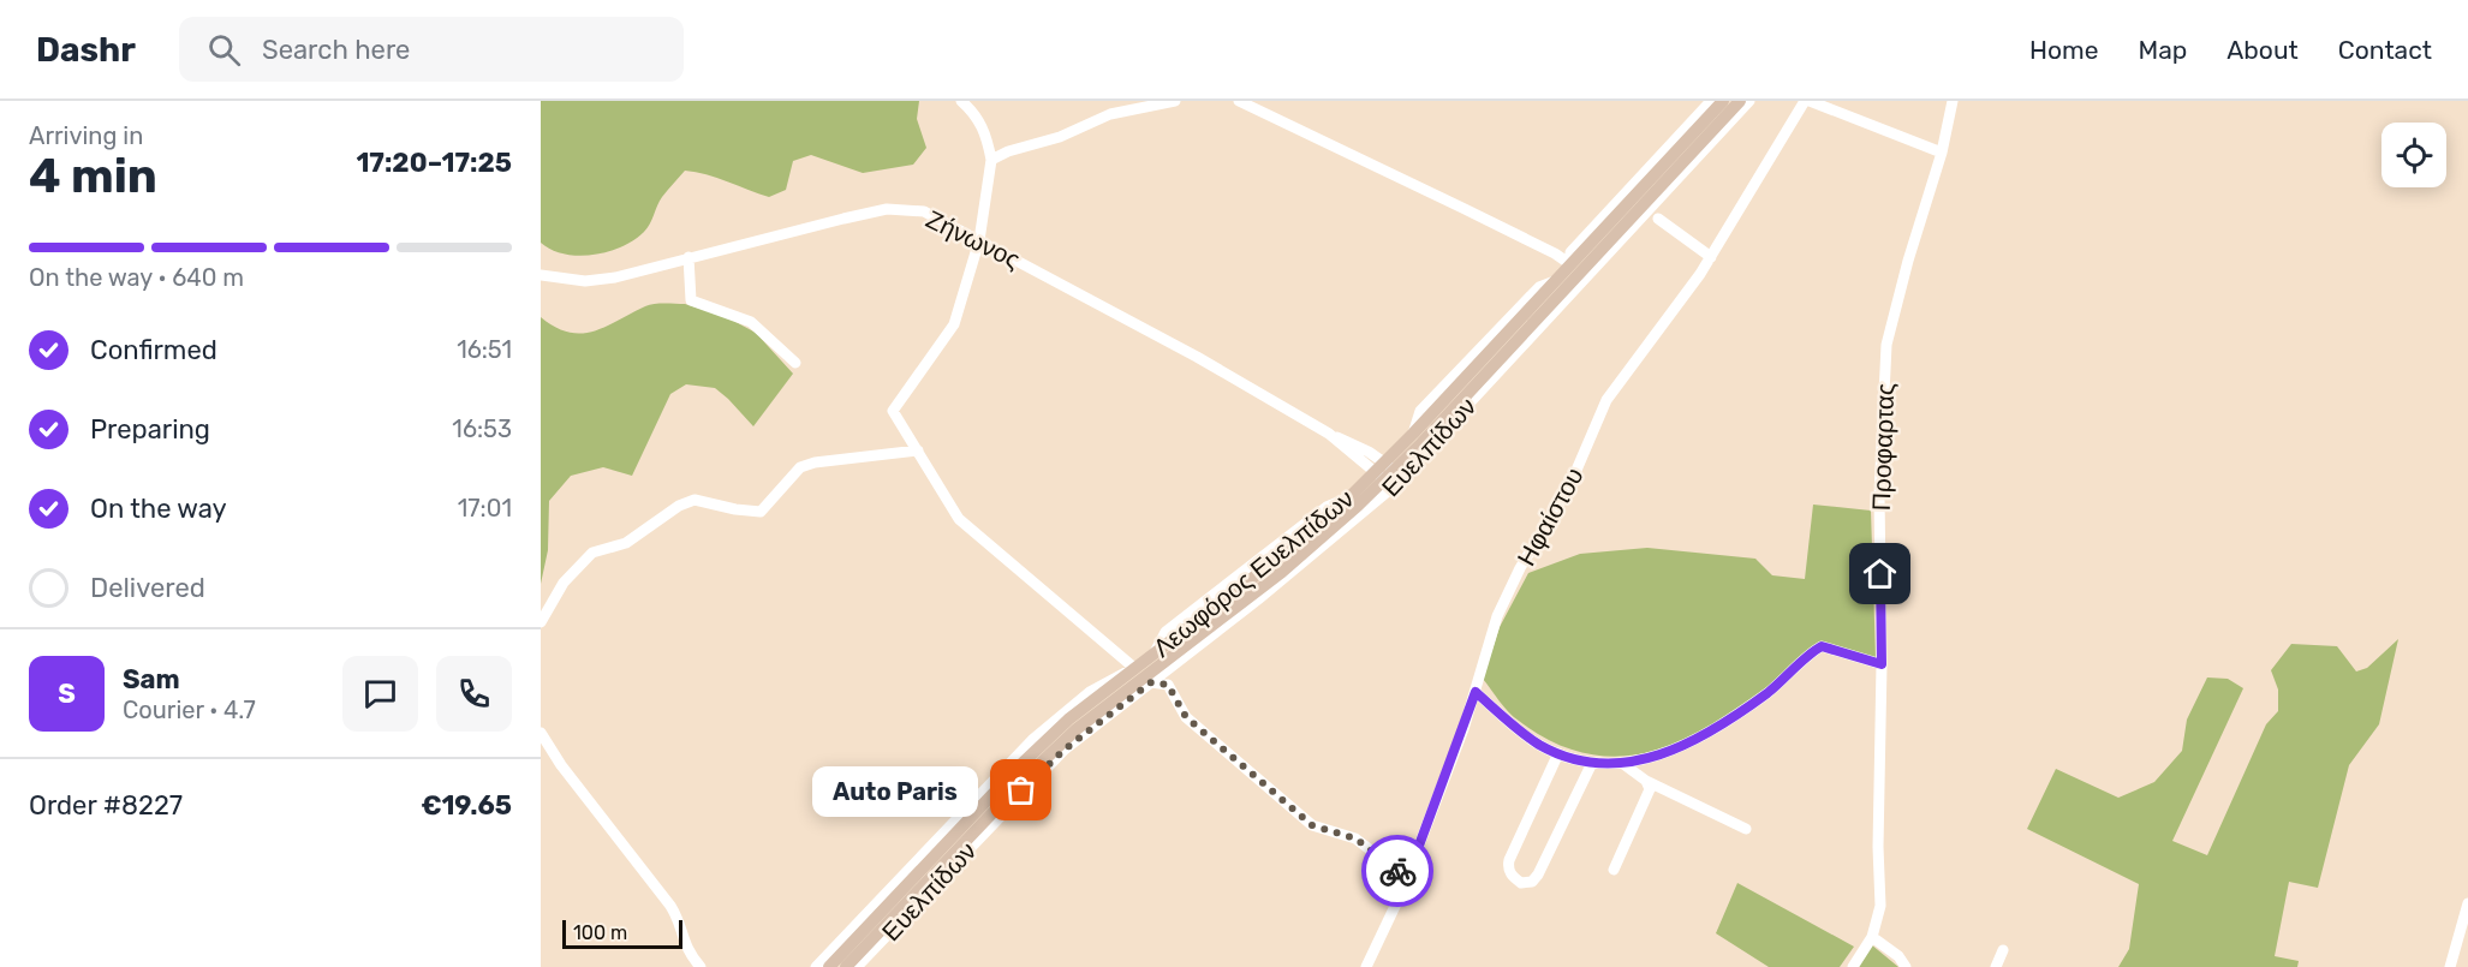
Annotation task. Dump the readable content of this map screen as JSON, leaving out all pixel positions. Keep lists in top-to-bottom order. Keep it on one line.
{"streets":{"main road":["Λεωφόρος Ευελπίδων"],"street":["Ζήνωνος","Ευελπίδων","Προφαρτας","Ηφαίστου"]},"crossings":[["Ζήνωνος","Λεωφόρος Ευελπίδων"],["Ευελπίδων","Λεωφόρος Ευελπίδων"]],"places":["Auto Paris"],"scale_bar":"100 m","page":{"header":"Dashr","search":"Search here","nav":["Home","Map","About","Contact"],"heading":["4 min","Arriving in","17:20–17:25"],"panel":["Sam","Courier · 4.7","Order #8227","€19.65"],"bar":"On the way · 640 m","list":[["Confirmed","16:51"],["Preparing","16:53"],["On the way","17:01"],"Delivered"],"round":"S","bubble":"Auto Paris","scale":"100 m"}}
